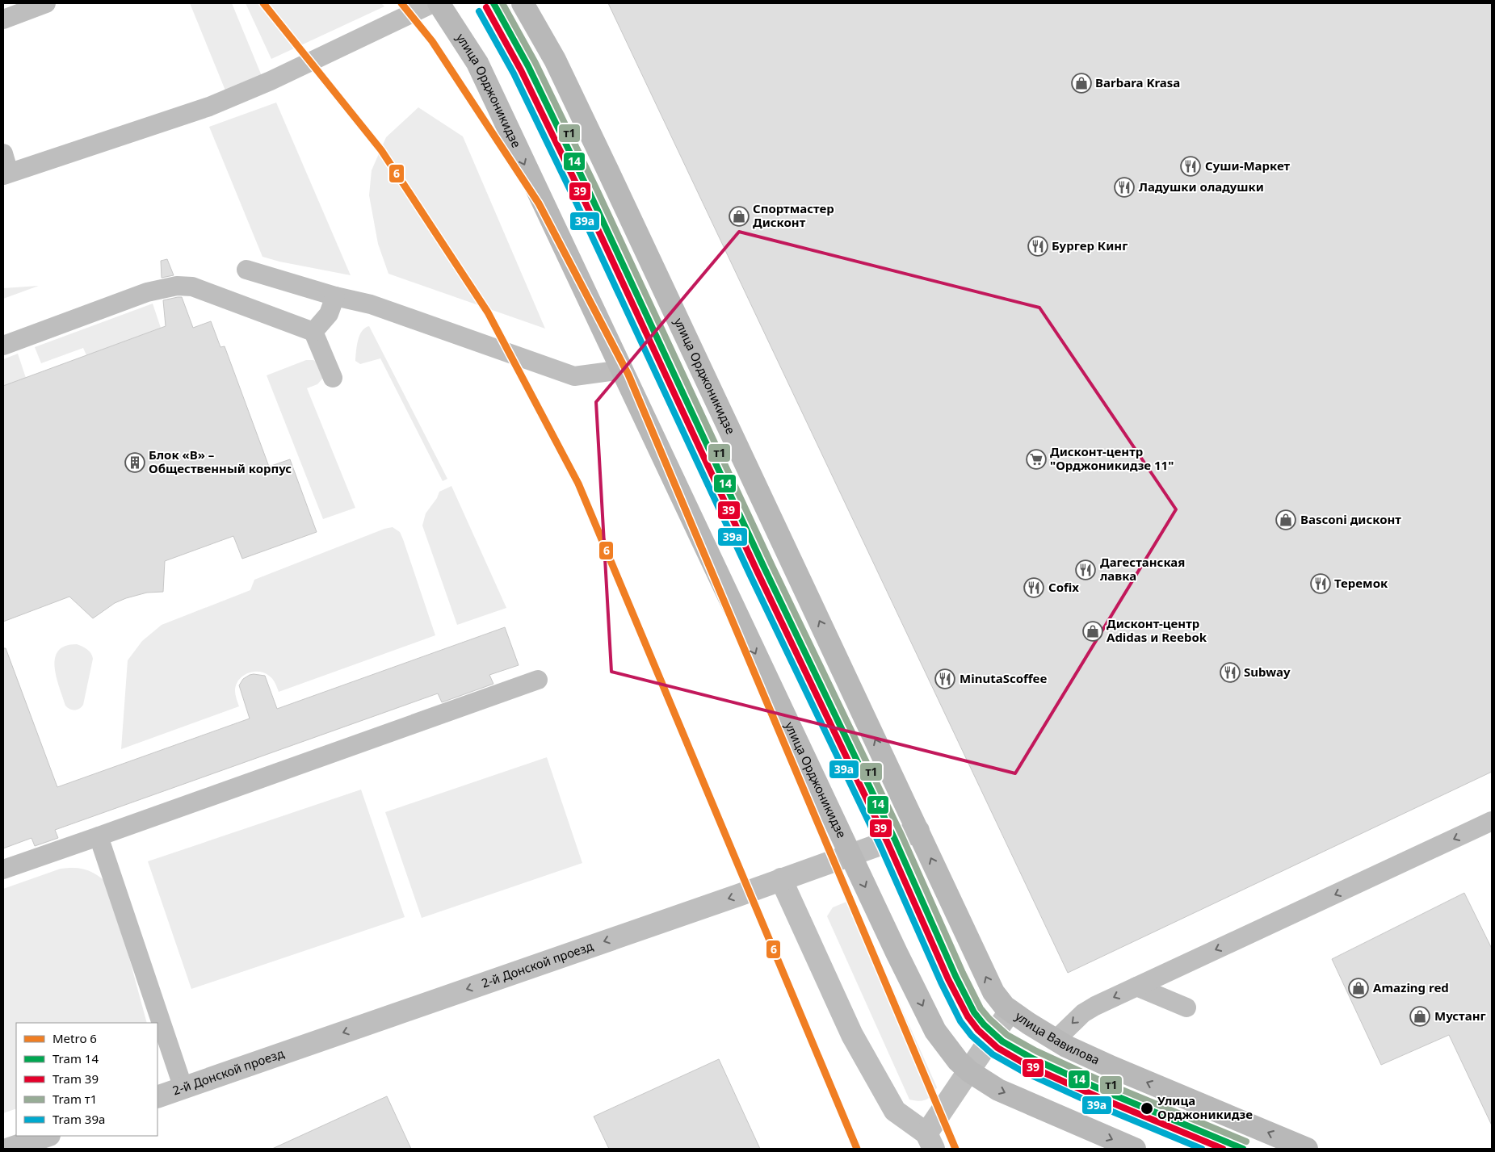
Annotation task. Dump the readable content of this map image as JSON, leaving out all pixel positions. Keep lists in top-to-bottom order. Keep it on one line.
{"streets":{"main road":["улица Орджоникидзе","улица Вавилова"],"street":["2-й Донской проезд"]},"crossings":[["улица Орджоникидзе","2-й Донской проезд"],["улица Орджоникидзе","улица Вавилова"]],"one_way":["2-й Донской проезд"],"places":{"shop":["Barbara Krasa","Спортмастер Дисконт","Basconi дисконт","Дисконт-центр Adidas и Reebok","Amazing red","Мустанг"],"restaurant":["Суши-Маркет","Ладушки оладушки","Бургер Кинг","Дагестанская лавка","Теремок","Cofix","Subway","MinutaScoffee"],"supermarket":["Дисконт-центр \"Орджоникидзе 11\""],"building":["Блок «В» – Общественный корпус"],"other":["Улица Орджоникидзе"]},"lines":["metro line 6","tram line 14","tram line т1","tram line 39","tram line 39а"],"legend":["Metro 6","Tram 14","Tram 39","Tram т1","Tram 39а"]}
